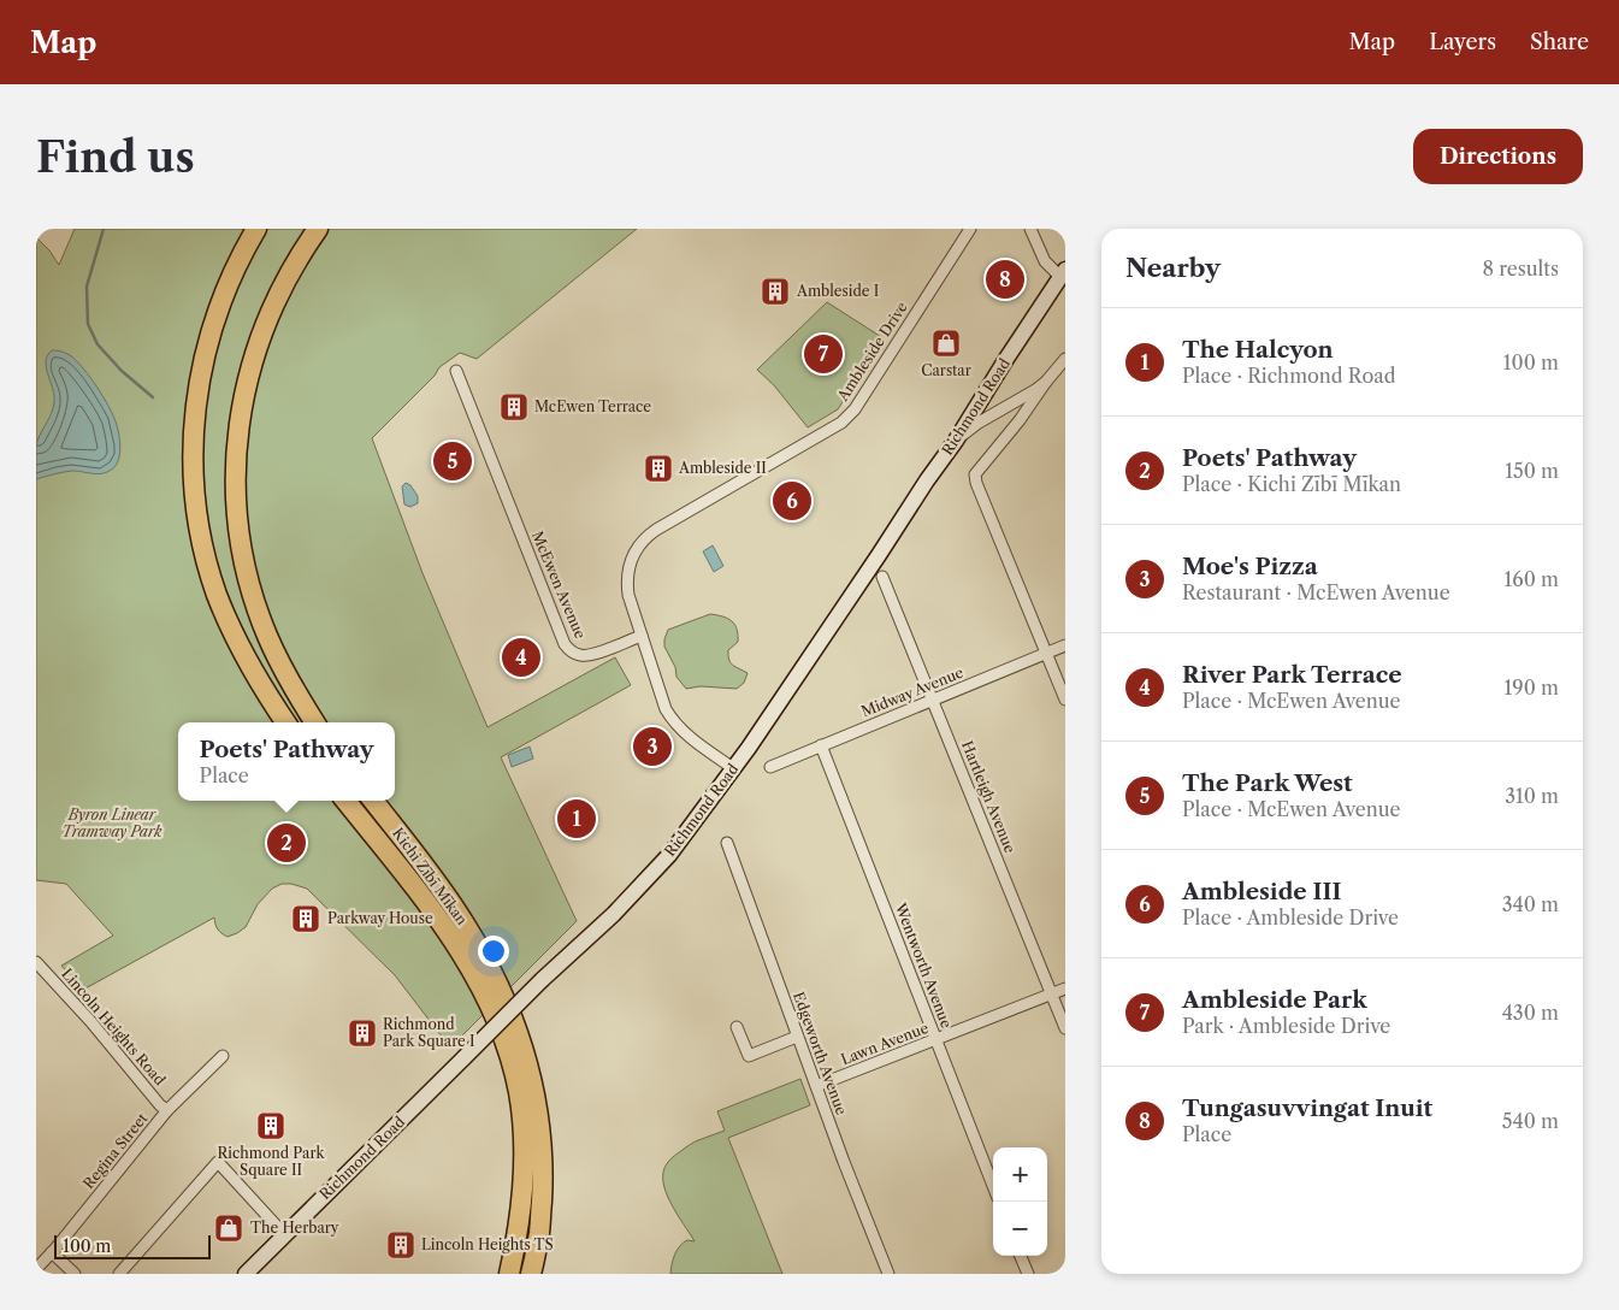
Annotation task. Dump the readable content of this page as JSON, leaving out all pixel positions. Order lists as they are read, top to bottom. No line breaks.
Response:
{"streets":{"highway":["Kichi Zībī Mīkan"],"main road":["Richmond Road"],"street":["Ambleside Drive","McEwen Avenue","Midway Avenue","Hartleigh Avenue","Wentworth Avenue","Lincoln Heights Road","Lawn Avenue","Edgeworth Avenue","Regina Street"]},"crossings":[["Ambleside Drive","McEwen Avenue"],["Midway Avenue","Hartleigh Avenue"],["Midway Avenue","Wentworth Avenue"],["Hartleigh Avenue","Lawn Avenue"],["Wentworth Avenue","Lawn Avenue"],["Lincoln Heights Road","Regina Street"],["Lawn Avenue","Edgeworth Avenue"]],"parks":["Byron Linear Tramway Park"],"places":{"building":["Ambleside I","McEwen Terrace","Ambleside II","Parkway House","Richmond Park Square I","Richmond Park Square II","Lincoln Heights TS"],"shop":["Carstar","The Herbary"]},"scale_bar":"100 m","page":{"header":"Map","nav":["Map","Layers","Share"],"buttons":"Directions","title":"Find us","heading":["Nearby","8 results"],"pins":["8","7","5","6","4","3","1","2"],"list":[{"mark":"1","name":"The Halcyon","note":"Place · Richmond Road","value":"100 m"},{"mark":"2","name":"Poets' Pathway","note":"Place · Kichi Zībī Mīkan","value":"150 m"},{"mark":"3","name":"Moe's Pizza","note":"Restaurant · McEwen Avenue","value":"160 m"},{"mark":"4","name":"River Park Terrace","note":"Place · McEwen Avenue","value":"190 m"},{"mark":"5","name":"The Park West","note":"Place · McEwen Avenue","value":"310 m"},{"mark":"6","name":"Ambleside III","note":"Place · Ambleside Drive","value":"340 m"},{"mark":"7","name":"Ambleside Park","note":"Park · Ambleside Drive","value":"430 m"},{"mark":"8","name":"Tungasuvvingat Inuit","note":"Place","value":"540 m"}],"popup":["Poets' Pathway","Place"],"map_buttons":["+","−"],"scale":"100 m"}}
